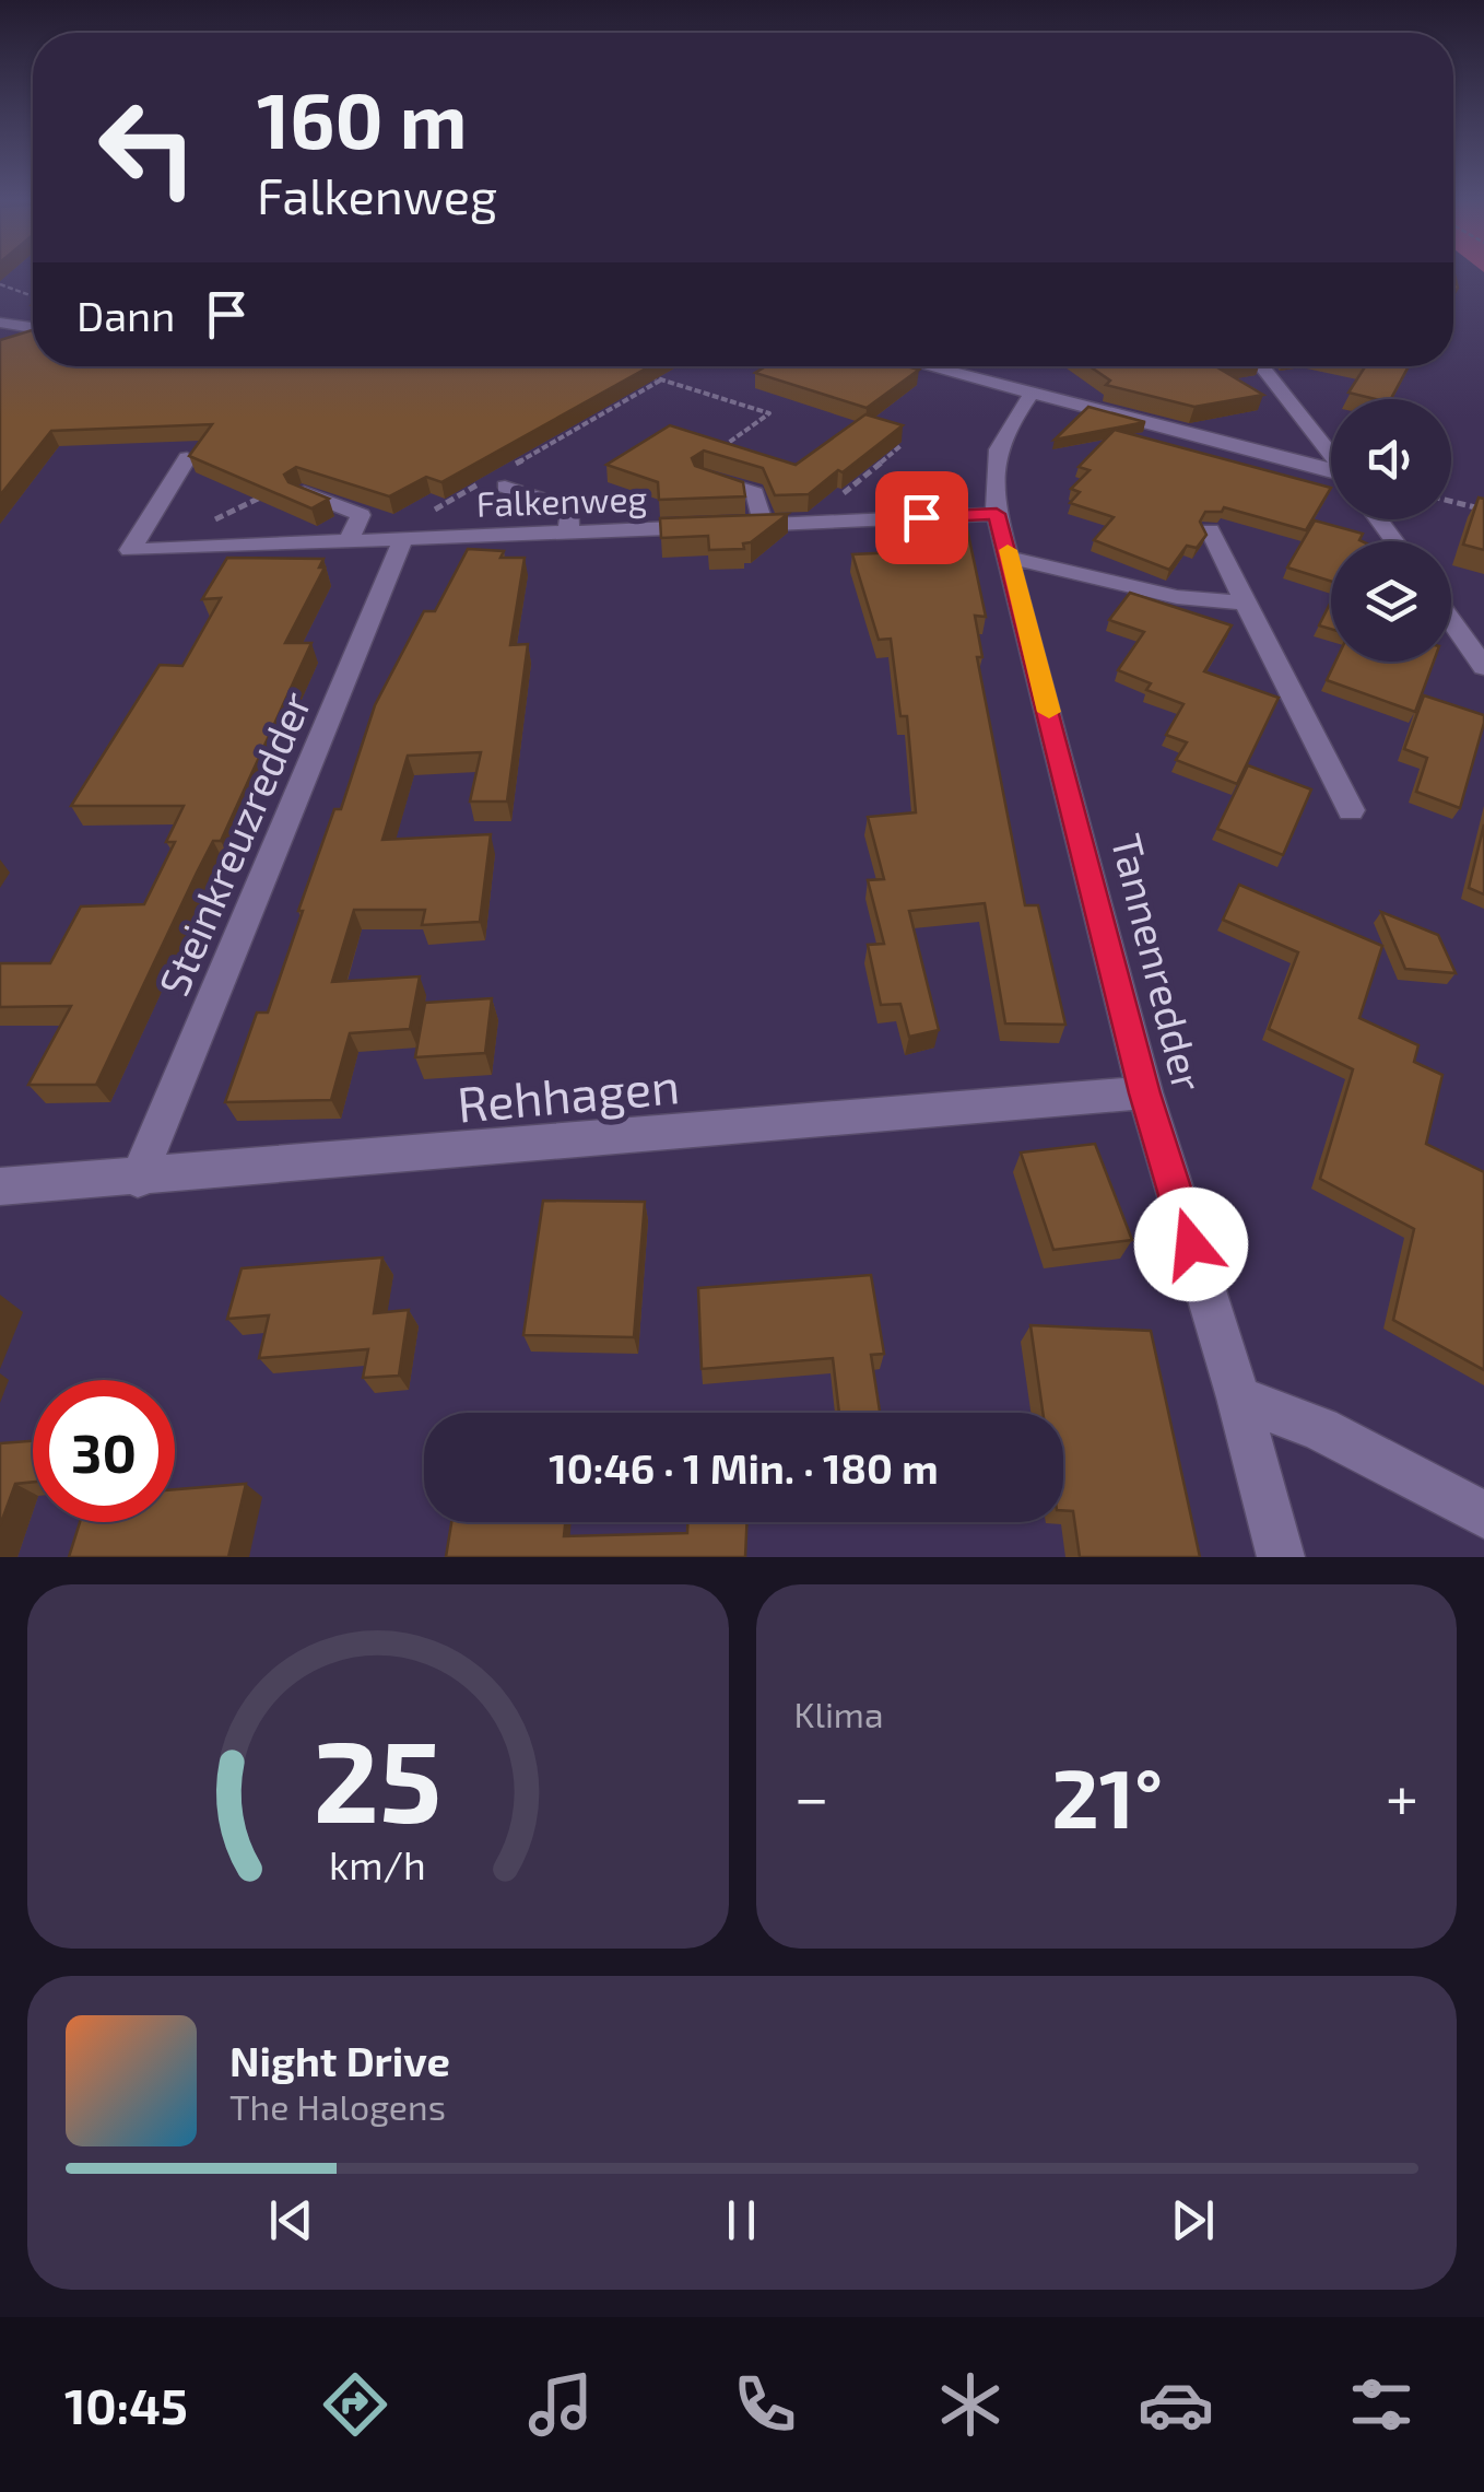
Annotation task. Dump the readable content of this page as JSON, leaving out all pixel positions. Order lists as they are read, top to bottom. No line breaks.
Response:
{"streets":{"street":["Falkenweg","Steinkreuzredder","Tannenredder","Rehhagen"]},"crossings":[["Falkenweg","Steinkreuzredder"],["Falkenweg","Tannenredder"],["Steinkreuzredder","Rehhagen"],["Tannenredder","Rehhagen"]],"page":{"turn":["160 m","Falkenweg"],"then":"Dann","limit":"30","trip":"10:46 · 1 Min. · 180 m","tile":"Klima","heat":["−","21°","+"],"song":["Night Drive","The Halogens"],"tabs":"10:45","gauge":["25","km/h"]}}
